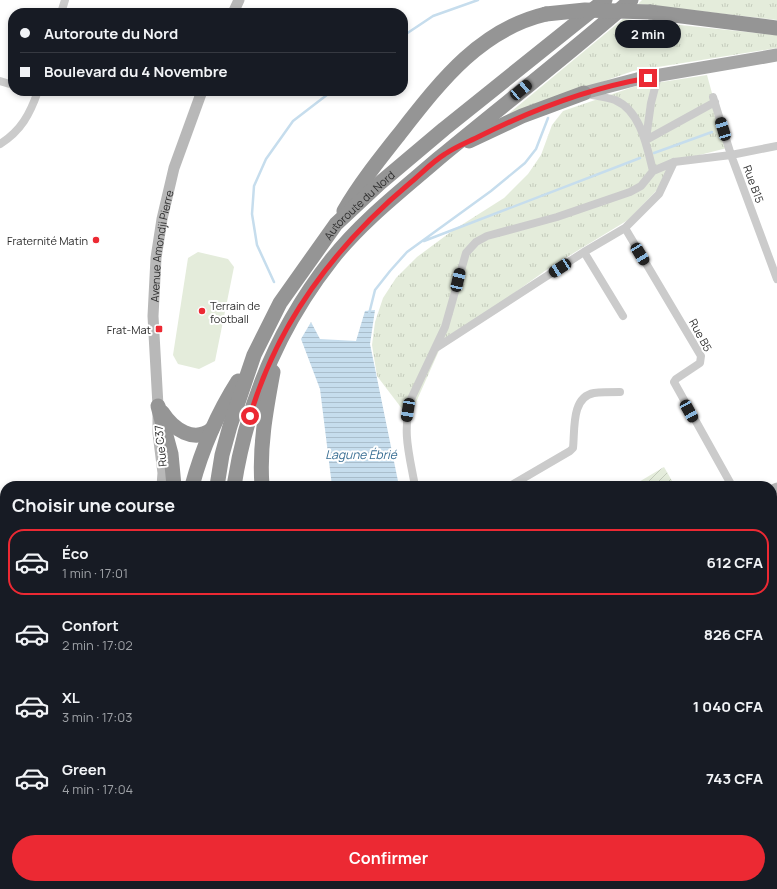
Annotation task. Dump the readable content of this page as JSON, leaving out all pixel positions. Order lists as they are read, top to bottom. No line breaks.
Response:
{"streets":{"highway":["Autoroute du Nord"],"street":["Rue B15","Avenue Amondji Pierre","Rue B5","Rue C37"]},"crossings":[["Avenue Amondji Pierre","Rue C37"]],"water":["Lagune Ébrié"],"places":{"other":["Fraternité Matin","Terrain de football"],"transit":["Frat-Mat"]},"page":{"banner":["Autoroute du Nord","Boulevard du 4 Novembre"],"bubble":"2 min","heading":"Choisir une course","list":[{"name":"Éco","note":"1 min · 17:01","value":"612 CFA"},{"name":"Confort","note":"2 min · 17:02","value":"826 CFA"},{"name":"XL","note":"3 min · 17:03","value":"1 040 CFA"},{"name":"Green","note":"4 min · 17:04","value":"743 CFA"}],"buttons":"Confirmer"}}
